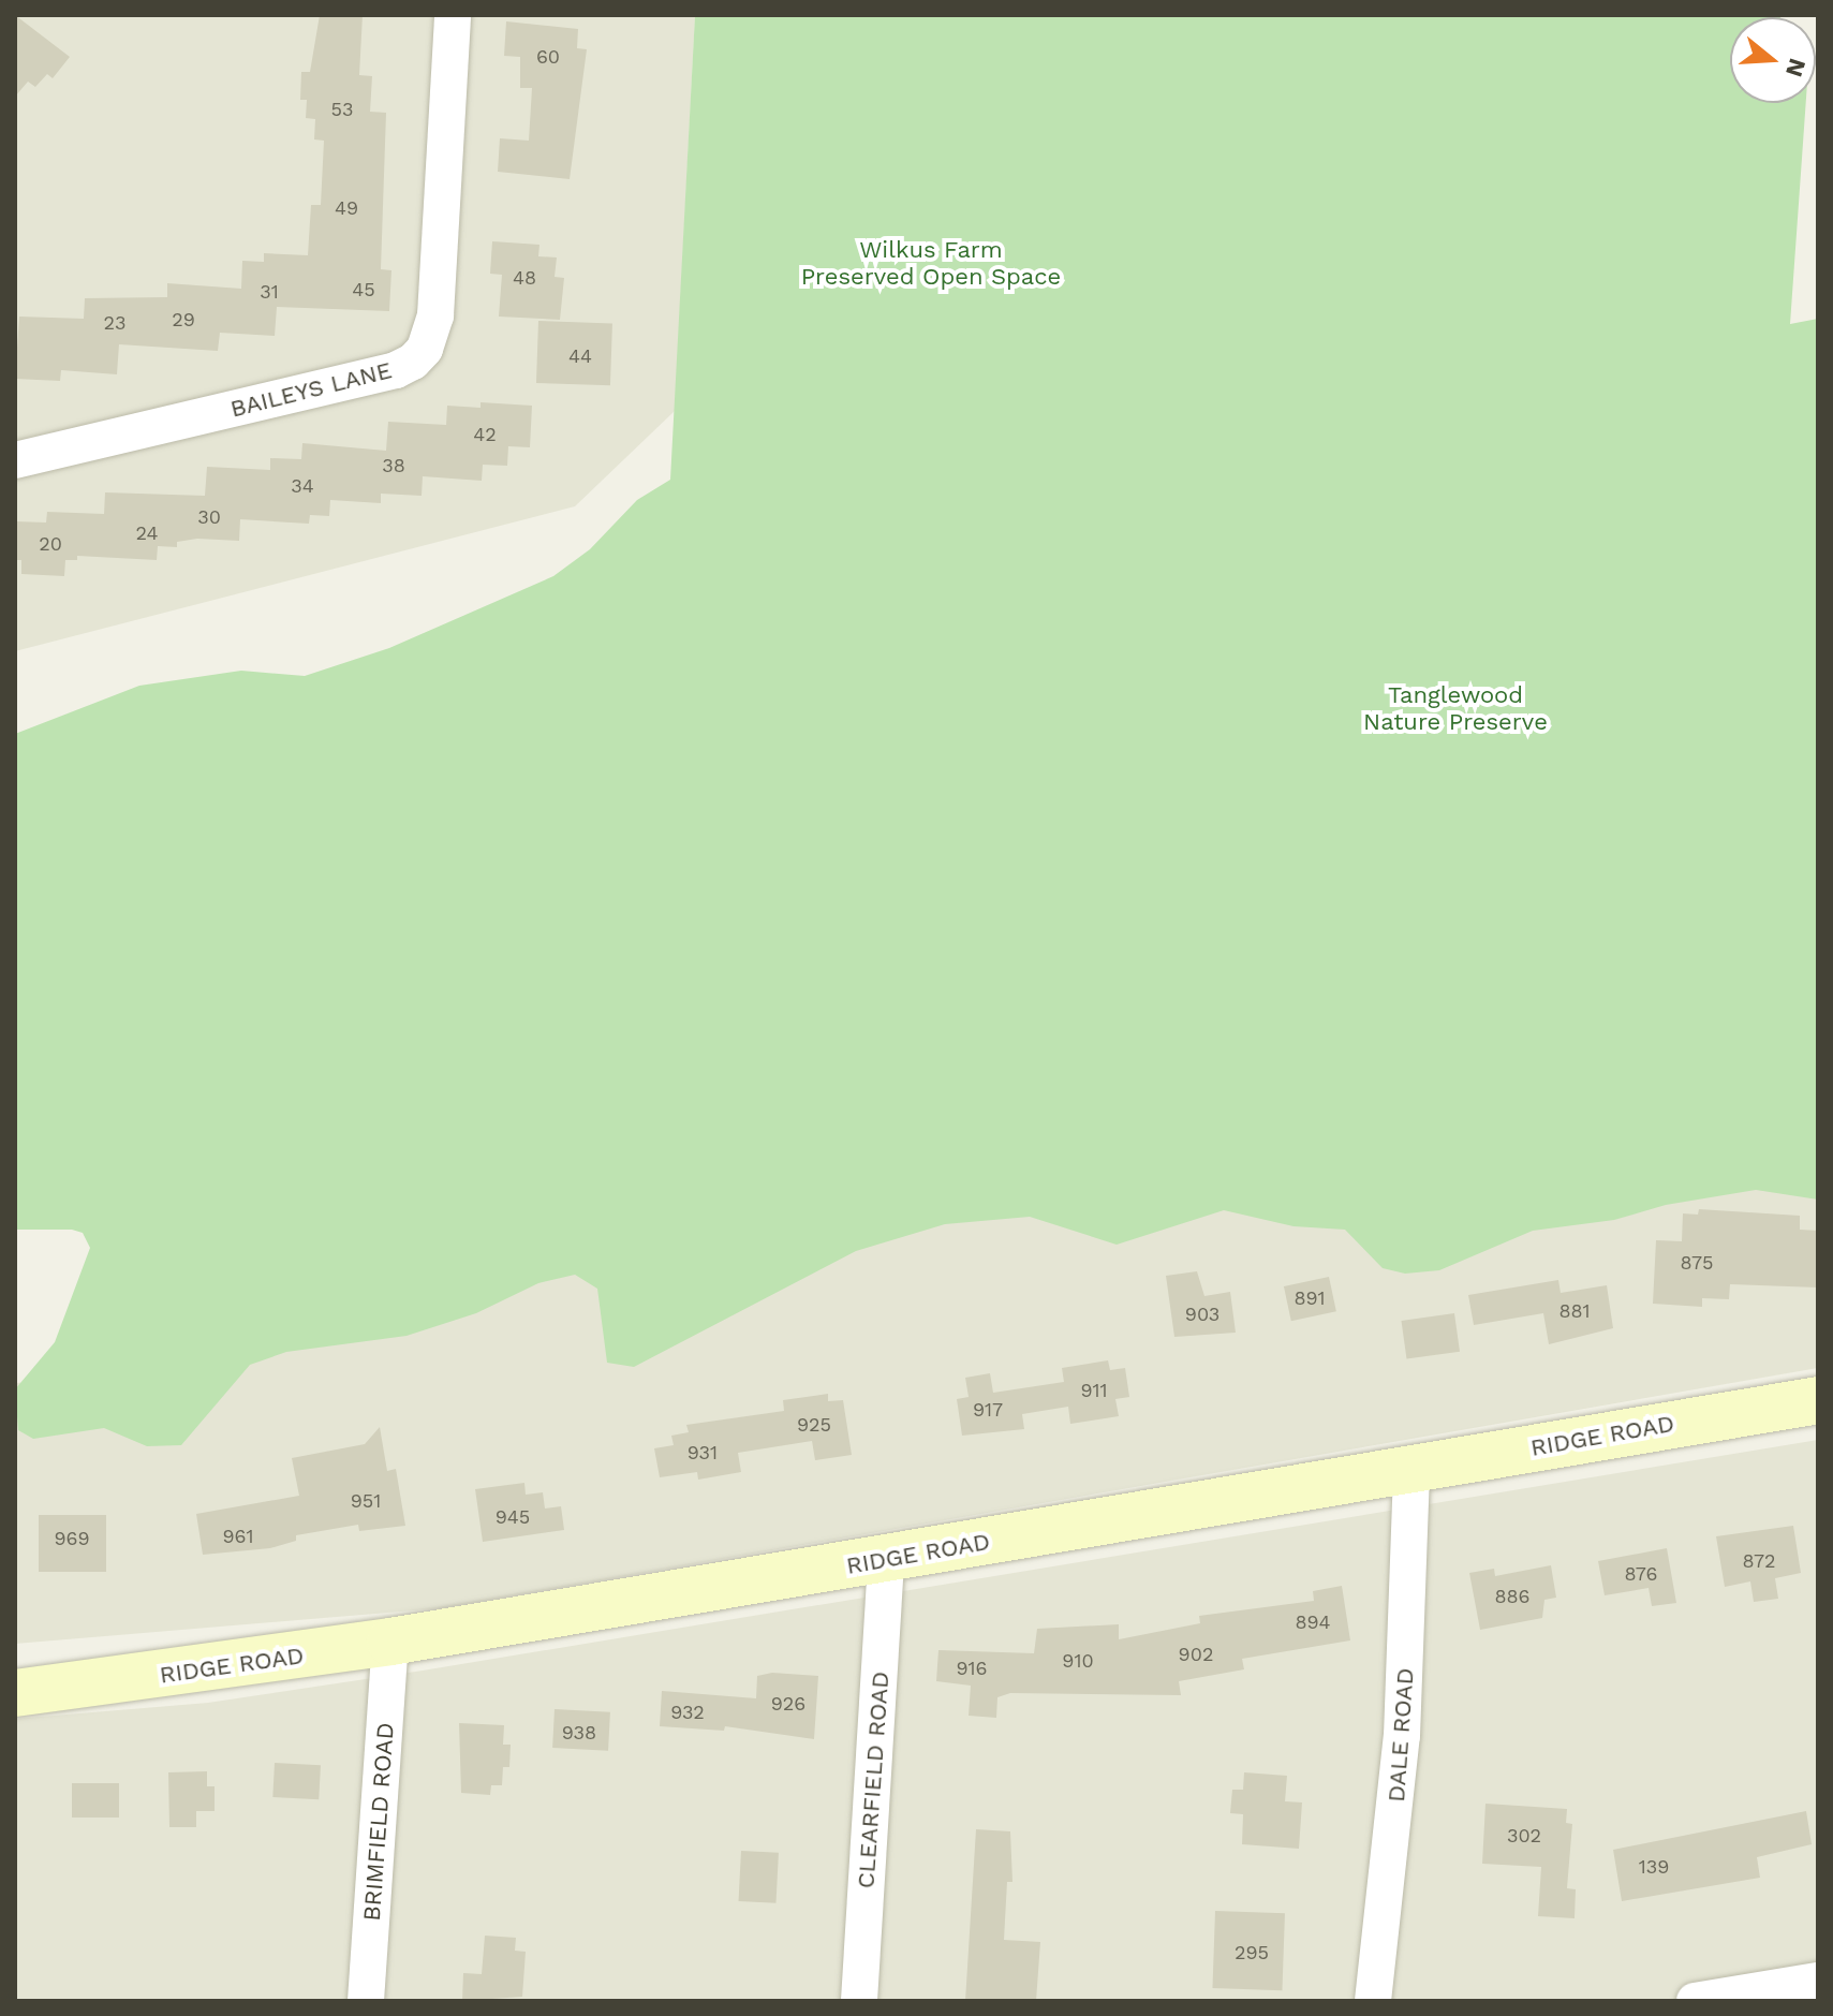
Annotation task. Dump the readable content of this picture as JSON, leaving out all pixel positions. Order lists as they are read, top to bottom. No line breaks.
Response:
{"streets":{"street":["BAILEYS LANE","RIDGE ROAD","DALE ROAD","CLEARFIELD ROAD","BRIMFIELD ROAD"]},"crossings":[["RIDGE ROAD","DALE ROAD"],["RIDGE ROAD","CLEARFIELD ROAD"],["RIDGE ROAD","BRIMFIELD ROAD"]],"parks":["Wilkus Farm Preserved Open Space","Tanglewood Nature Preserve"],"house_numbers":["60","53","49","48","45","31","29","23","44","42","38","34","30","24","20","875","891","881","903","911","917","925","931","951","945","961","969","872","876","886","894","902","910","916","926","932","938","302","139","295"],"north":"right"}
